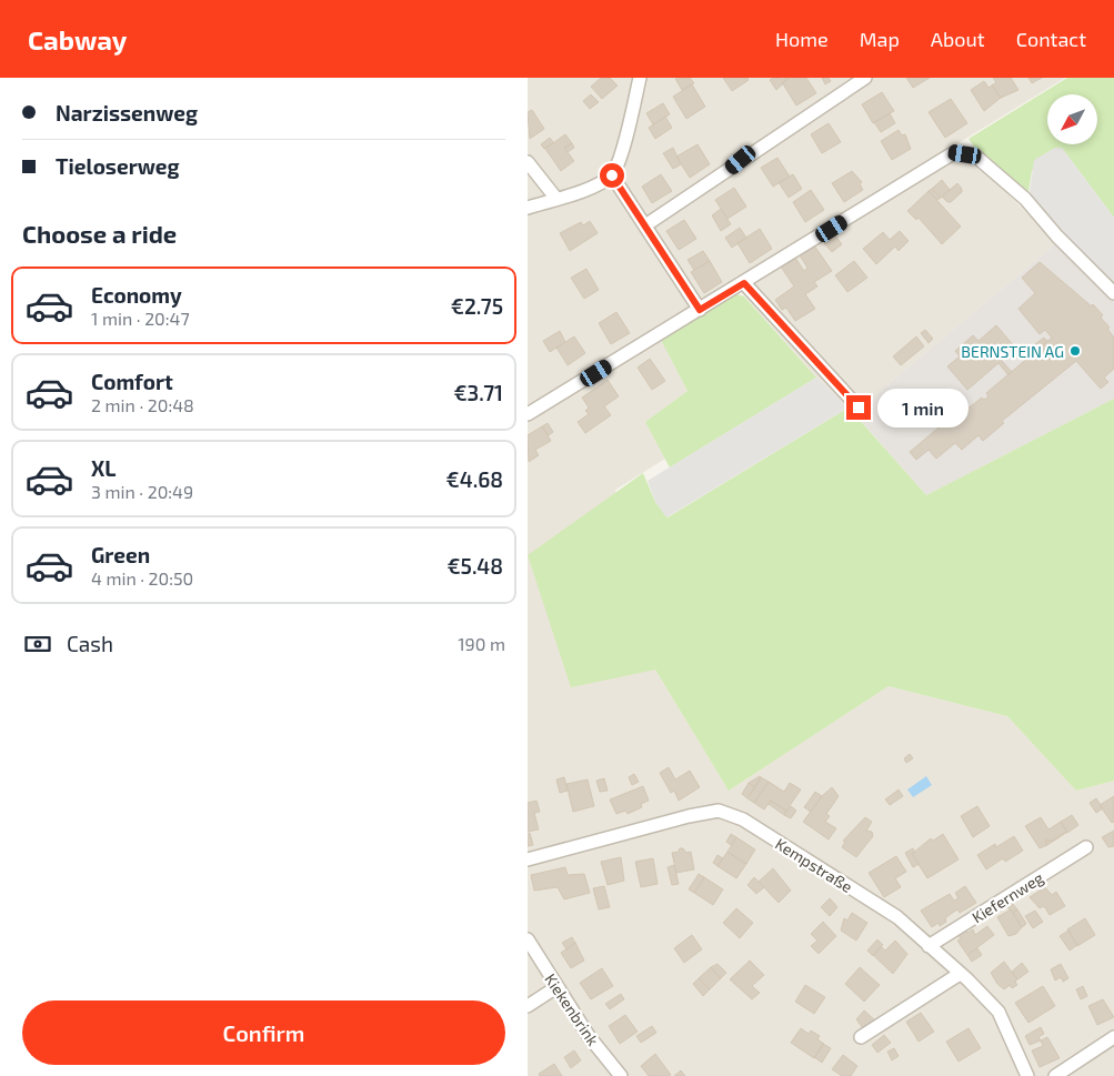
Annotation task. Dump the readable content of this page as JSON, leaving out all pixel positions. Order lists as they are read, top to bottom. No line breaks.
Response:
{"streets":{"street":["Kempstraße","Kiefernweg","Kiekenbrink"]},"crossings":[["Kempstraße","Kiefernweg"]],"places":["BERNSTEIN AG"],"north":"bottom left","page":{"header":"Cabway","nav":["Home","Map","About","Contact"],"banner":["Narzissenweg","Tieloserweg"],"heading":"Choose a ride","list":[{"name":"Economy","note":"1 min · 20:47","value":"€2.75"},{"name":"Comfort","note":"2 min · 20:48","value":"€3.71"},{"name":"XL","note":"3 min · 20:49","value":"€4.68"},{"name":"Green","note":"4 min · 20:50","value":"€5.48"}],"bubble":"1 min","pay":["Cash","190 m"],"buttons":"Confirm"}}
